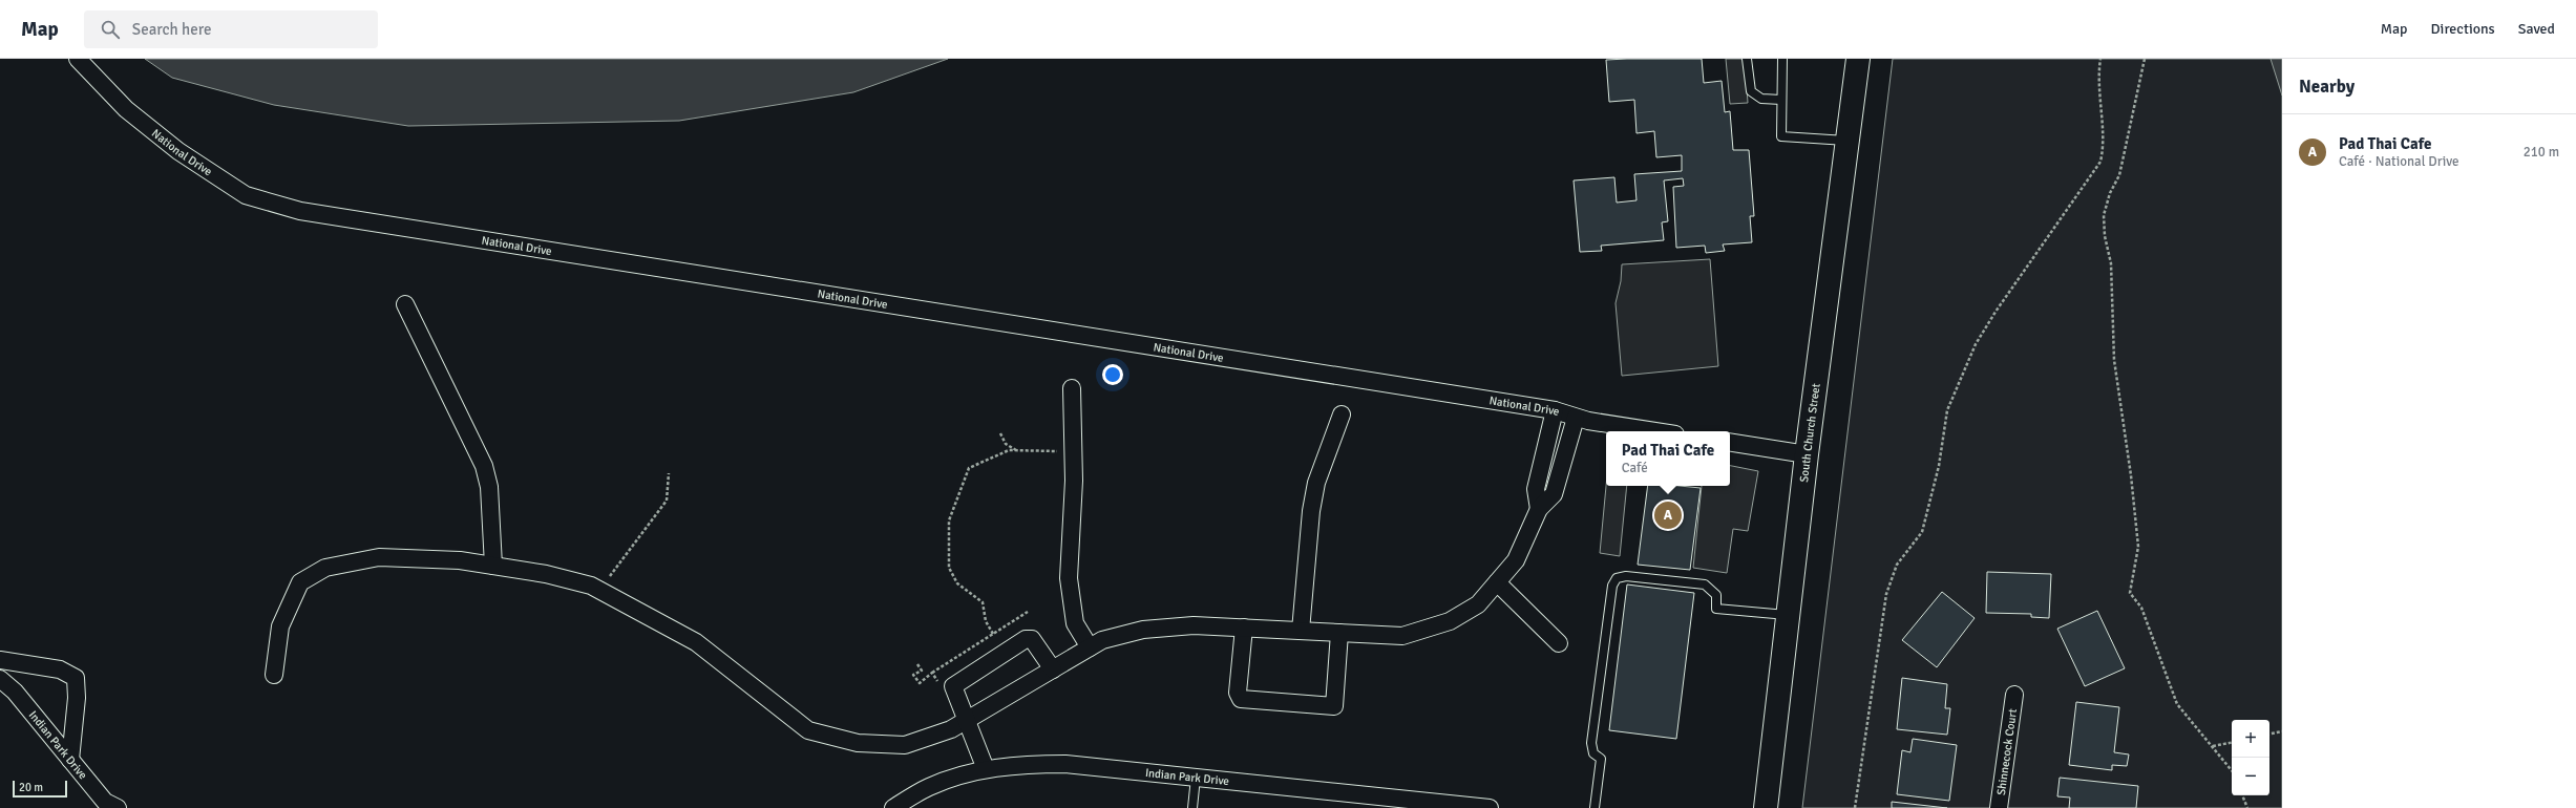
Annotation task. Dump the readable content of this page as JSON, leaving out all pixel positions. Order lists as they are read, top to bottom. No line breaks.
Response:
{"streets":{"highway":["South Church Street"],"street":["National Drive","Indian Park Drive","Shinnecock Court"]},"scale_bar":"20 m","page":{"header":"Map","search":"Search here","nav":["Map","Directions","Saved"],"heading":"Nearby","list":[{"mark":"A","name":"Pad Thai Cafe","note":"Café · National Drive","value":"210 m"}],"popup":["Pad Thai Cafe","Café"],"pins":"A","map_buttons":["+","−"],"scale":"20 m"}}
